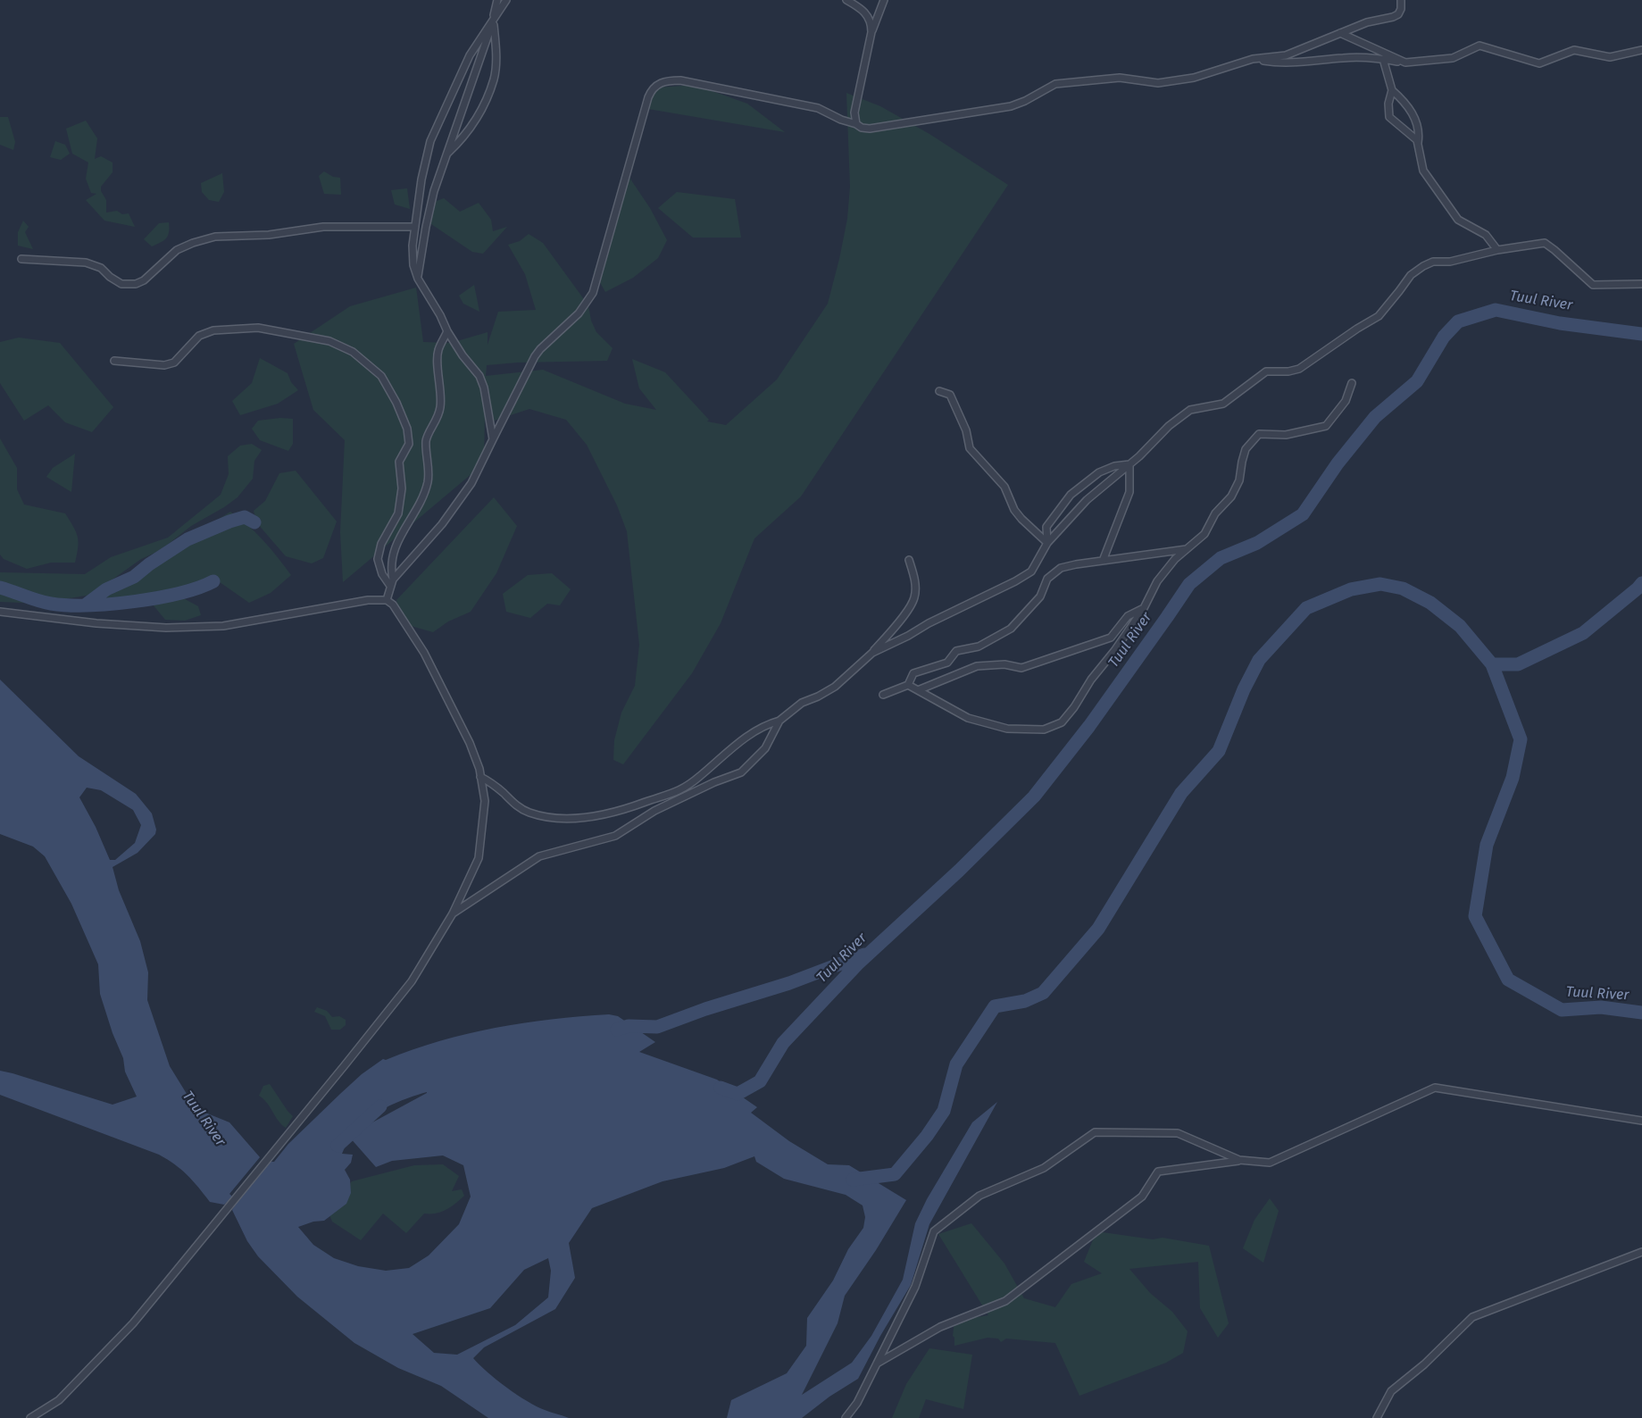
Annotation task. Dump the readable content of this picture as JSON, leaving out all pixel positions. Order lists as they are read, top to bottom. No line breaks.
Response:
{"water":["Tuul River"]}
